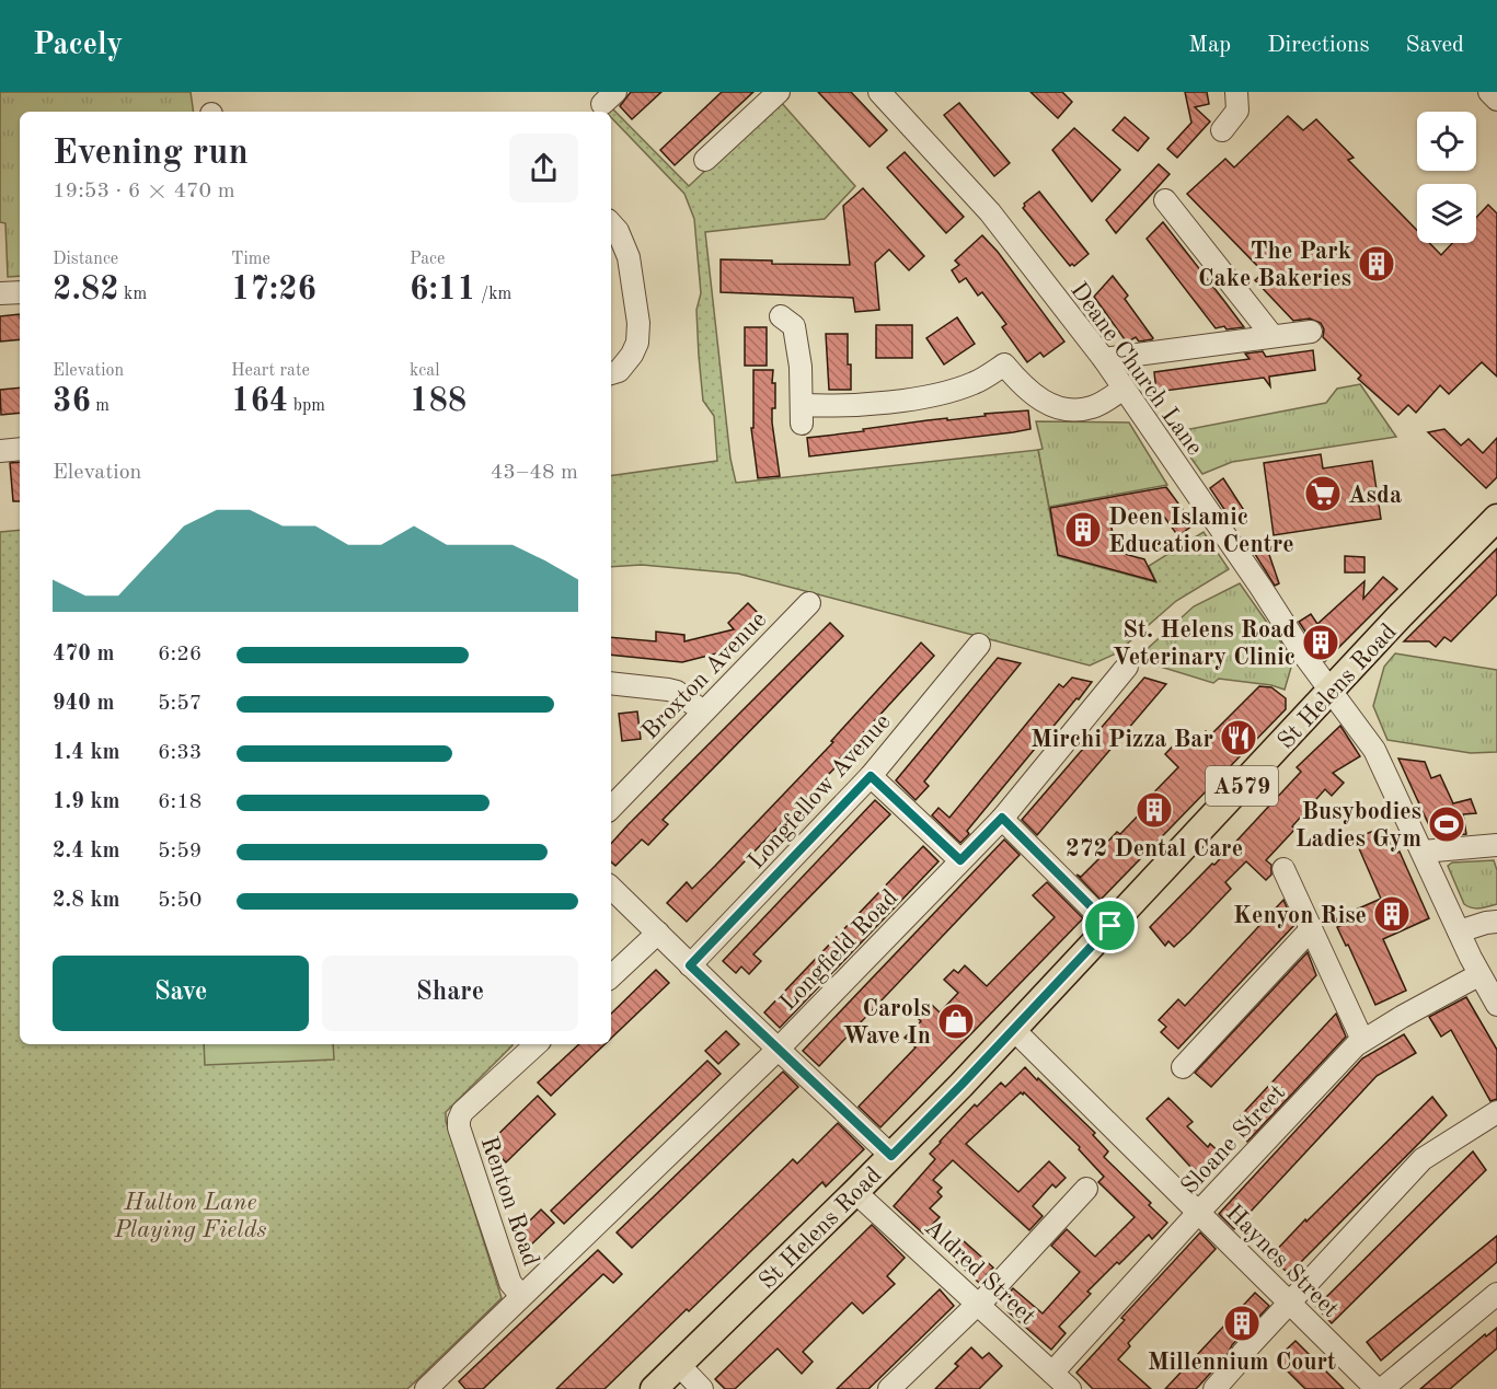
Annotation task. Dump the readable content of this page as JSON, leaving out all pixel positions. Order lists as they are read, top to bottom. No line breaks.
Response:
{"streets":{"main road":["St Helens Road","A579"],"street":["Deane Church Lane","Broxton Avenue","Longfellow Avenue","Longfield Road","Sloane Street","Renton Road","Haynes Street","Aldred Street"]},"crossings":[["Deane Church Lane","St Helens Road"],["Deane Church Lane","Sloane Street"],["St Helens Road","Haynes Street"],["St Helens Road","Aldred Street"],["Longfield Road","Renton Road"],["Sloane Street","Haynes Street"],["Sloane Street","Aldred Street"]],"parks":["Hulton Lane Playing Fields"],"places":{"building":["The Park Cake Bakeries","Deen Islamic Education Centre","St. Helens Road Veterinary Clinic","272 Dental Care","Kenyon Rise","Millennium Court"],"supermarket":["Asda"],"restaurant":["Mirchi Pizza Bar"],"sports":["Busybodies Ladies Gym"],"shop":["Carols Wave In"]},"page":{"header":"Pacely","nav":["Map","Directions","Saved"],"heading":["Evening run","19:53 · 6 × 470 m"],"stats":[["Distance","2.82 km"],["Time","17:26"],["Pace","6:11 /km"],["Elevation","36 m"],["Heart rate","164 bpm"],["kcal","188"]],"chart":["Elevation","43–48 m"],"list":[{"name":"470 m","note":"6:26"},{"name":"940 m","note":"5:57"},{"name":"1.4 km","note":"6:33"},{"name":"1.9 km","note":"6:18"},{"name":"2.4 km","note":"5:59"},{"name":"2.8 km","note":"5:50"}],"buttons":["Save","Share"]}}
